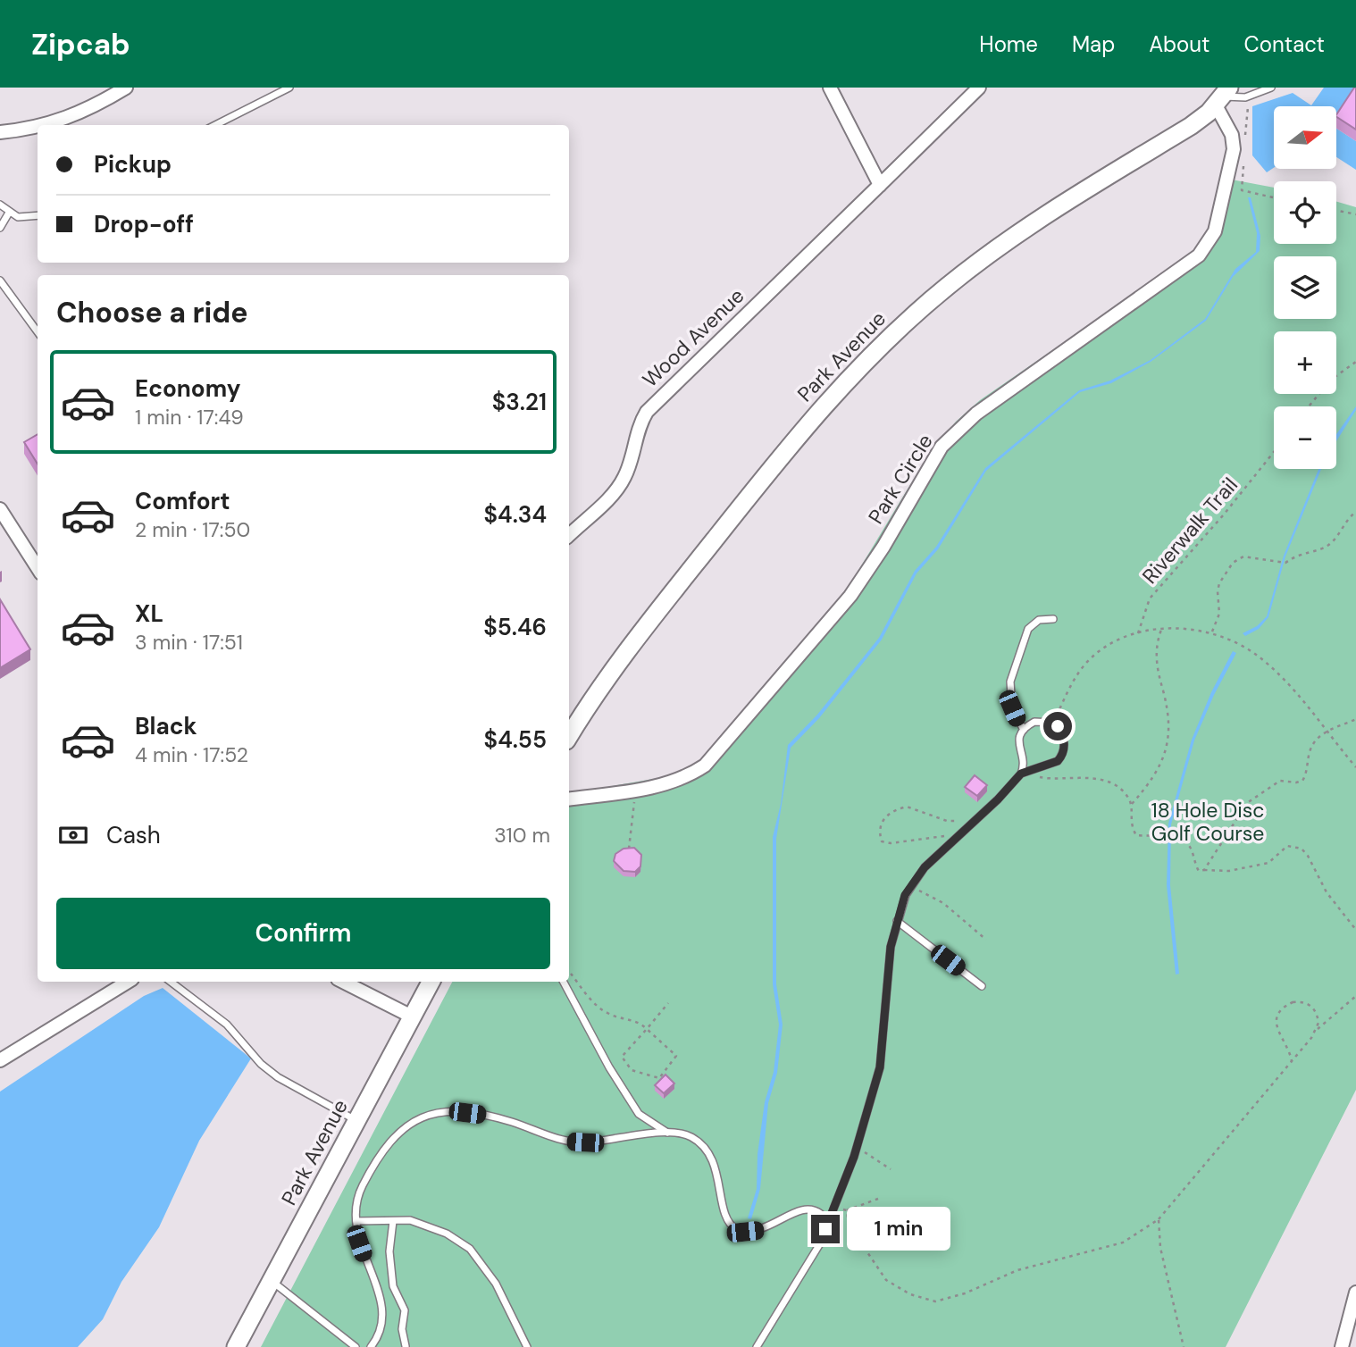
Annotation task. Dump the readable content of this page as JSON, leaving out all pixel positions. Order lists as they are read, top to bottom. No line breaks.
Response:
{"streets":{"main road":["Park Avenue"],"street":["Wood Avenue","Park Circle"],"path":["Riverwalk Trail"]},"crossings":[["Park Avenue","Park Circle"]],"parks":["18 Hole Disc Golf Course"],"north":"right","page":{"header":"Zipcab","nav":["Home","Map","About","Contact"],"map_buttons":["+","−"],"banner":["Pickup","Drop-off"],"heading":"Choose a ride","list":[{"name":"Economy","note":"1 min · 17:49","value":"$3.21"},{"name":"Comfort","note":"2 min · 17:50","value":"$4.34"},{"name":"XL","note":"3 min · 17:51","value":"$5.46"},{"name":"Black","note":"4 min · 17:52","value":"$4.55"}],"pay":["Cash","310 m"],"buttons":"Confirm","bubble":"1 min"}}
